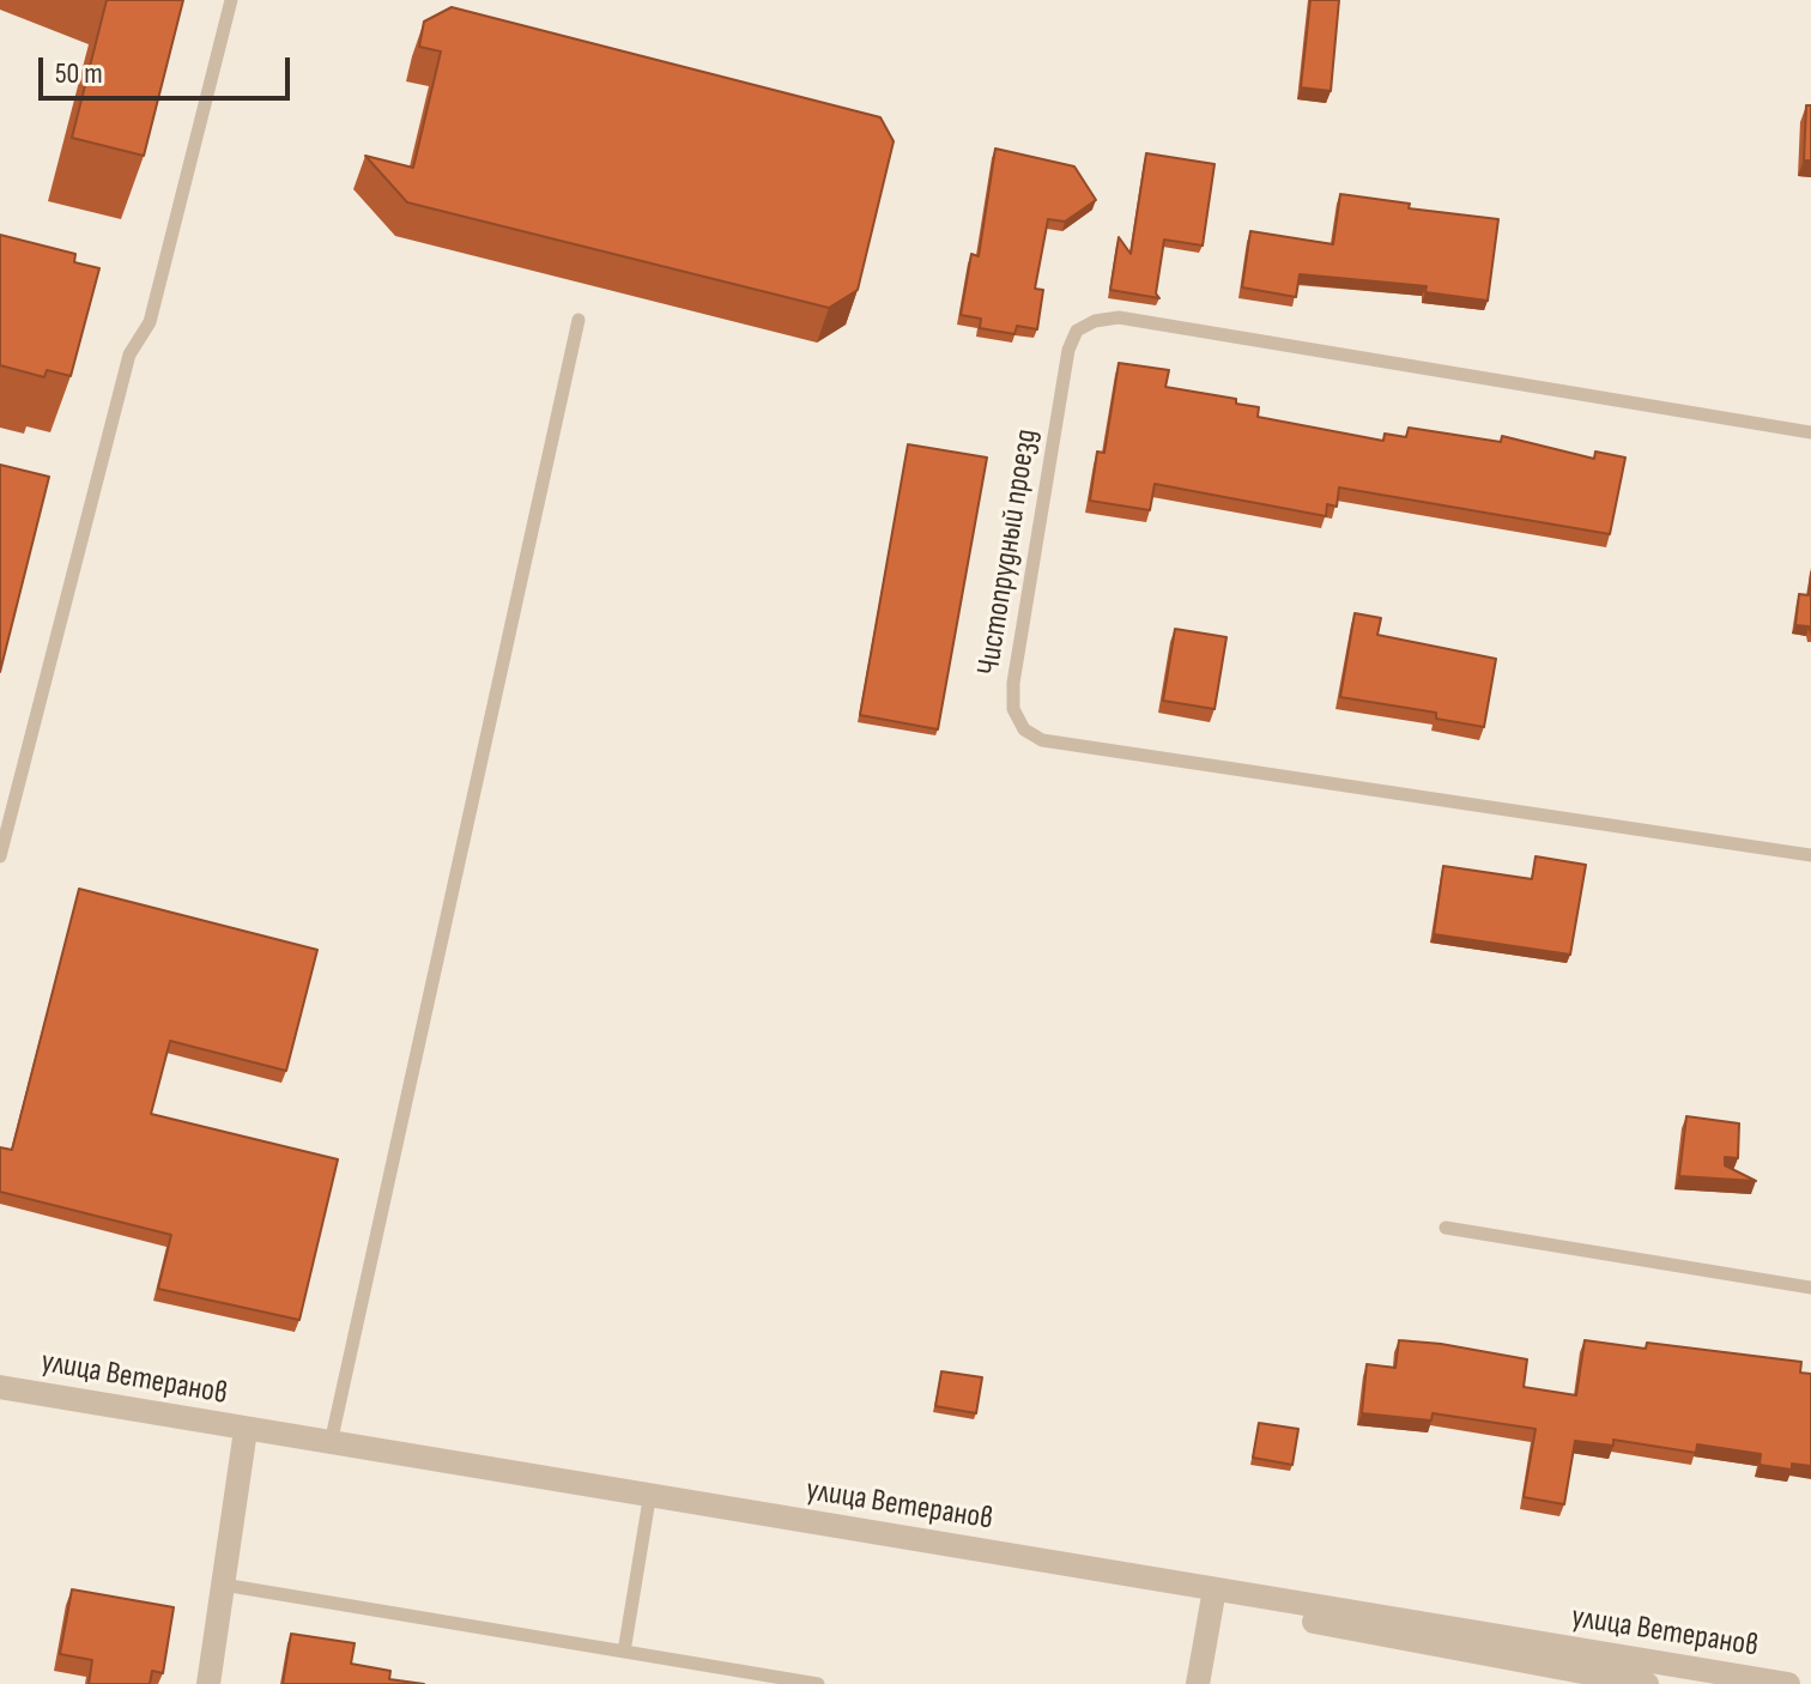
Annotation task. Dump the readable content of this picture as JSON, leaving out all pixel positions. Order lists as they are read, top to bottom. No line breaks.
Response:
{"streets":{"street":["улица Ветеранов"],"lane":["Чистопрудный проезд"]},"scale_bar":"50 m"}
